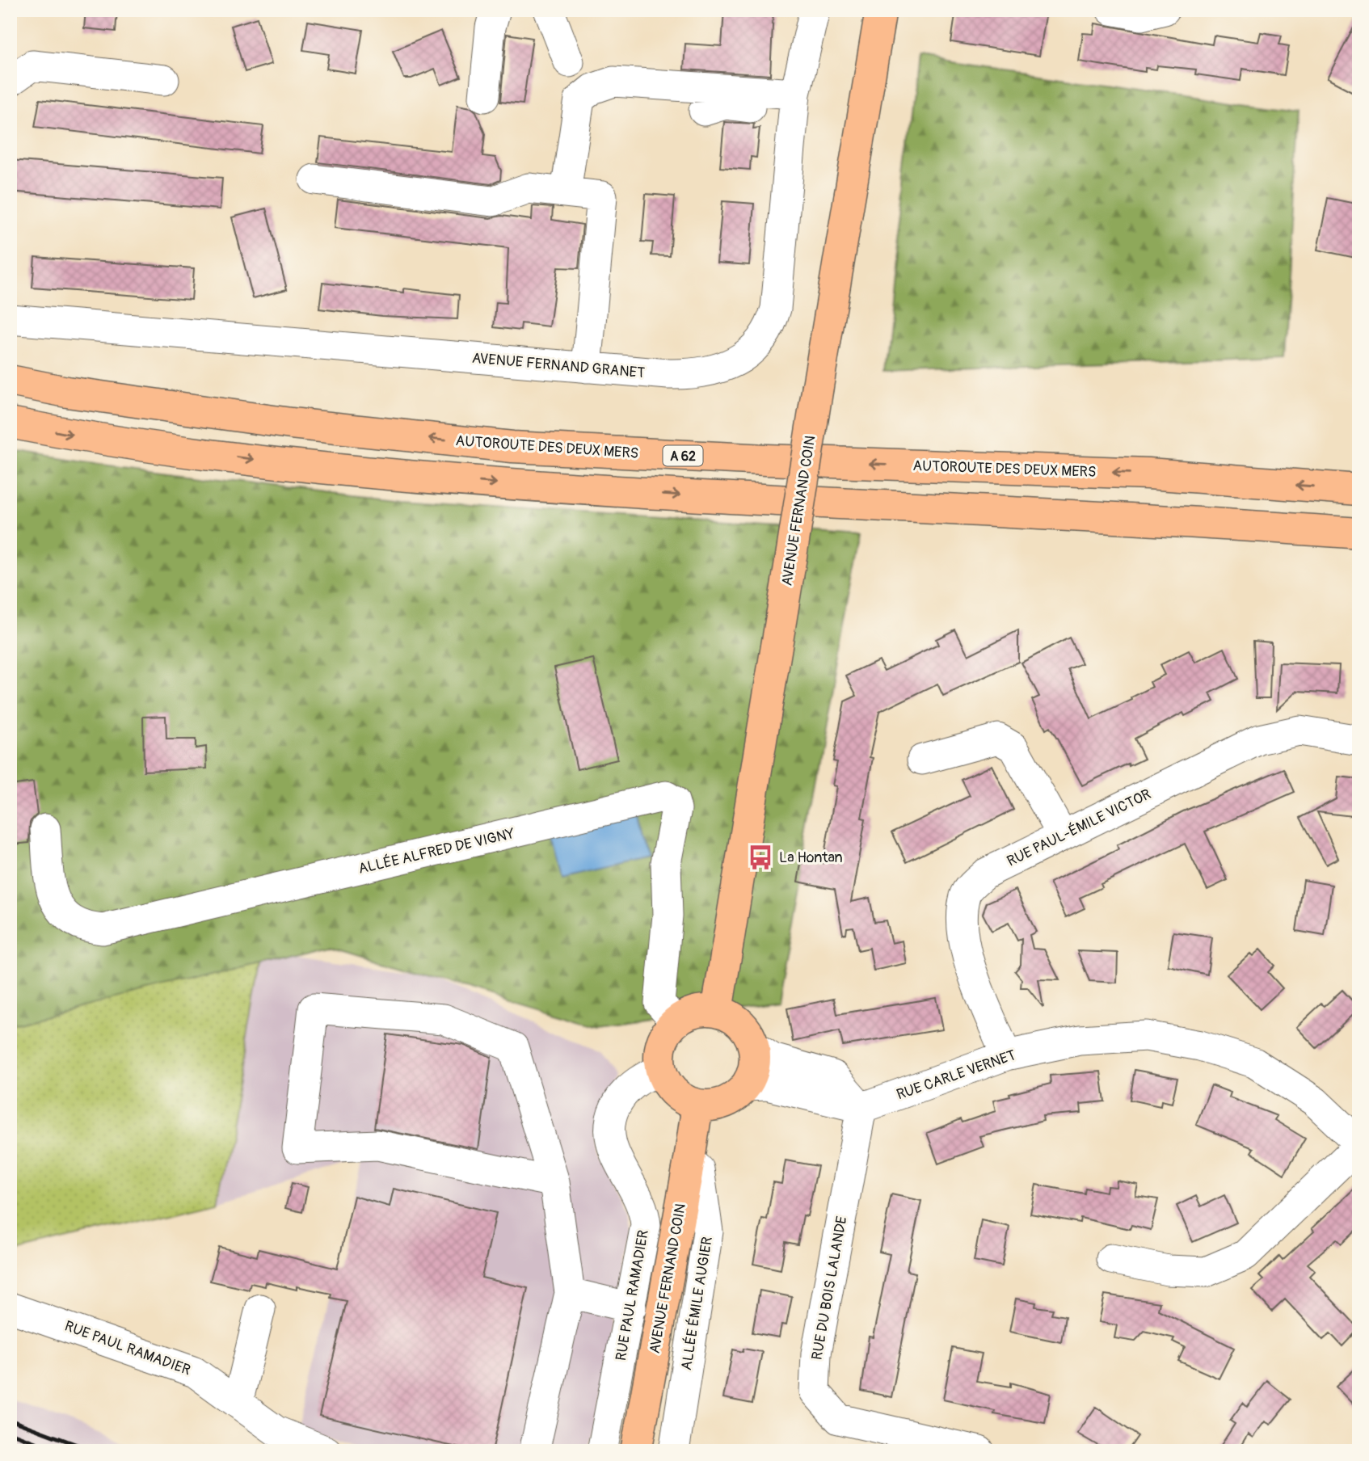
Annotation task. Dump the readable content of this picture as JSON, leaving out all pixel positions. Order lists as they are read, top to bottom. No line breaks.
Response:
{"streets":{"main road":["AUTOROUTE DES DEUX MERS","A 62","AVENUE FERNAND COIN"],"street":["AVENUE FERNAND GRANET","RUE PAUL-ÉMILE VICTOR","ALLÉE ALFRED DE VIGNY","RUE CARLE VERNET","RUE DU BOIS LALANDE","RUE PAUL RAMADIER","ALLÉE ÉMILE AUGIER"]},"crossings":[["AVENUE FERNAND COIN","ALLÉE ALFRED DE VIGNY"],["AVENUE FERNAND COIN","RUE PAUL RAMADIER"],["AVENUE FERNAND COIN","ALLÉE ÉMILE AUGIER"],["RUE PAUL-ÉMILE VICTOR","RUE CARLE VERNET"],["ALLÉE ALFRED DE VIGNY","RUE PAUL RAMADIER"],["RUE CARLE VERNET","RUE DU BOIS LALANDE"]],"places":{"bus stop":["La Hontan"]}}
